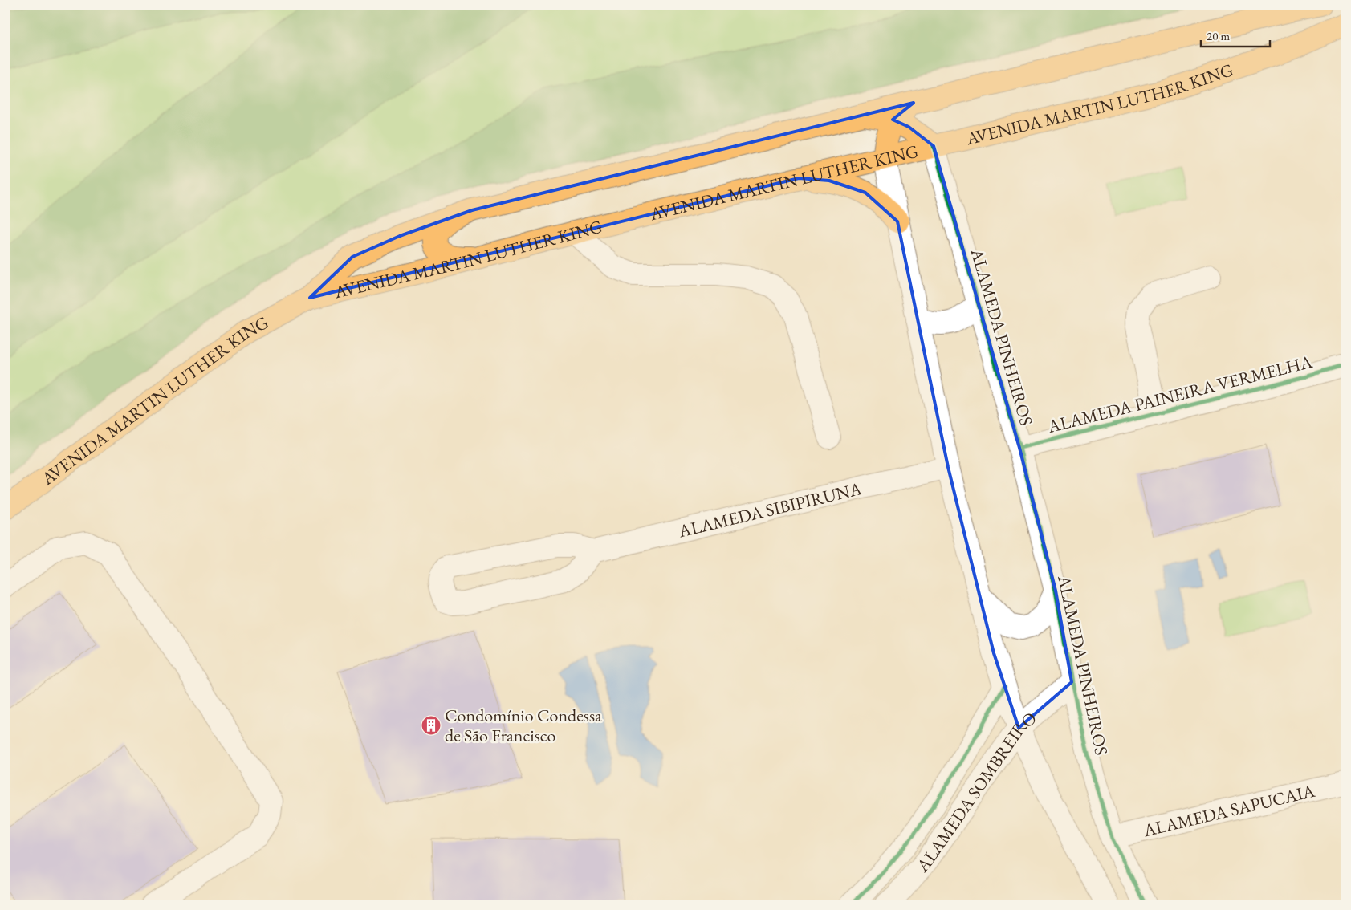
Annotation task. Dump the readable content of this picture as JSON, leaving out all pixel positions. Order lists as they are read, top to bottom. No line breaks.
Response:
{"streets":{"main road":["AVENIDA MARTIN LUTHER KING"],"street":["ALAMEDA PINHEIROS","ALAMEDA PAINEIRA VERMELHA","ALAMEDA SIBIPIRUNA","ALAMEDA SOMBREIRO","ALAMEDA SAPUCAIA"]},"crossings":[["AVENIDA MARTIN LUTHER KING","ALAMEDA PINHEIROS"],["ALAMEDA PINHEIROS","ALAMEDA PAINEIRA VERMELHA"],["ALAMEDA PINHEIROS","ALAMEDA SOMBREIRO"],["ALAMEDA PINHEIROS","ALAMEDA SAPUCAIA"]],"places":{"building":["Condomínio Condessa de São Francisco"]},"scale_bar":"20 m"}
